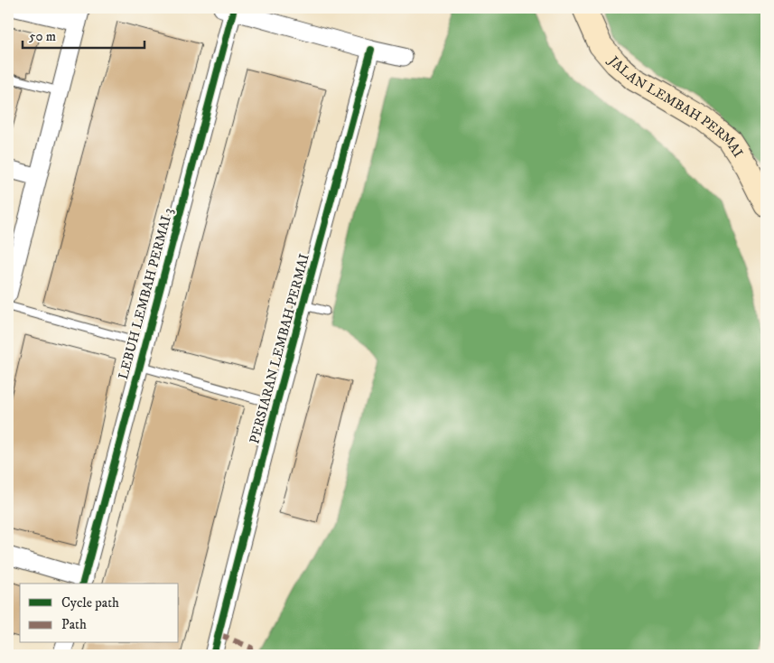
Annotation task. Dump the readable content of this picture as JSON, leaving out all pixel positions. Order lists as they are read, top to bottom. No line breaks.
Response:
{"streets":{"main road":["JALAN LEMBAH PERMAI"],"street":["LEBUH LEMBAH PERMAI 3","PERSIARAN LEMBAH PERMAI"]},"legend":["Cycle path","Path"],"scale_bar":"50 m"}
